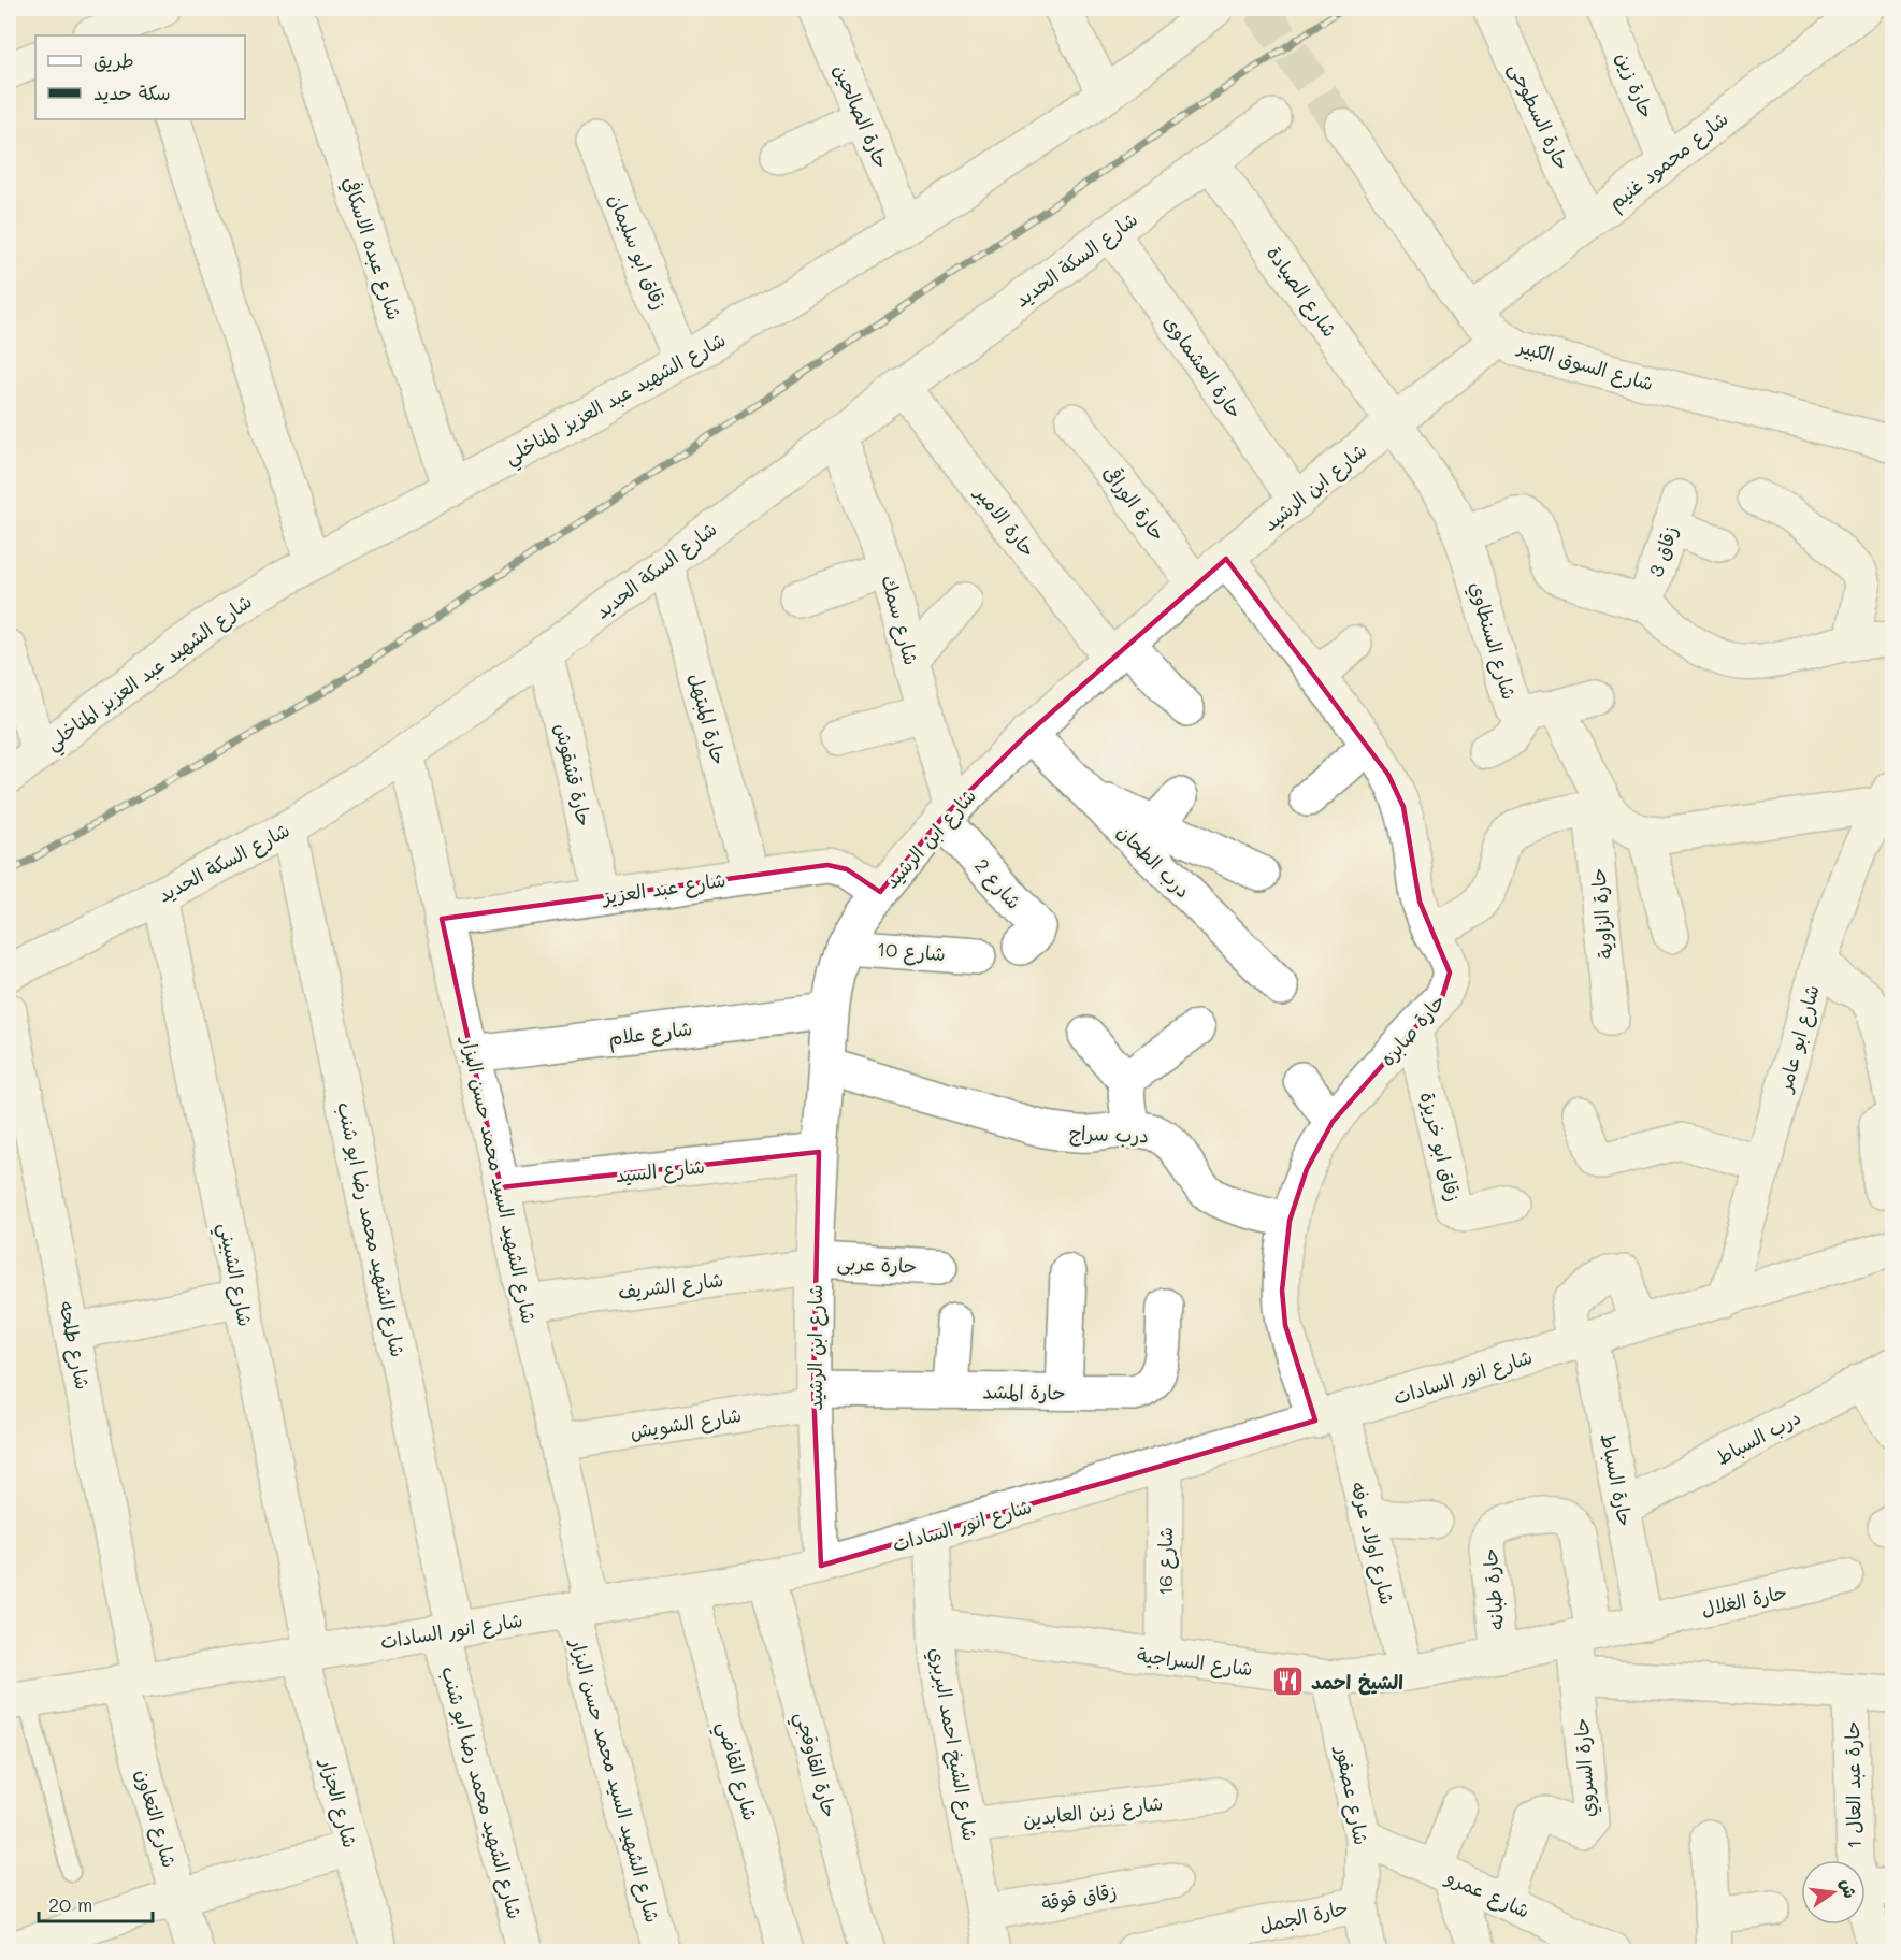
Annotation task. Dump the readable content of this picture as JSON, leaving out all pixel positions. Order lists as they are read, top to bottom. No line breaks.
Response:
{"streets":{"street":["حارة زين","حارة الصالحين","حارة السطوحى","شارع محمود غنيم","شارع عبده الاسكافي","زقاق ابو سليمان","شارع السكة الحديد","شارع الصيادة","شارع السوق الكبير","حارة العشماوى","شارع الشهيد عبد العزيز المناخلي","شارع ابن الرشيد","حارة الوراقى","حارة الامير","زقاق 3","شارع سمك","شارع السنطاوي","حارة المبتهل","حارة قشقوش","درب الطحان","شارع 2","شارع عبد العزيز","حارة الزاوية","شارع 10","حارة صابره","شارع علام","شارع ابو عامر","درب سراج","زقاق ابو خريزة","شارع السيد","شارع الشهيد السيد محمد حسن البزار","شارع الشهيد محمد رضا ابو شنب","حارة عربى","شارع الشبيني","شارع الشريف","شارع طلحه","شارع انور السادات","حارة المشد","شارع الشويش","درب السباط","حارة السباط","شارع اولاد عرفه","شارع 16","حارة طبانه","حارة الغلال","شارع السراجية","شارع الشيخ احمد البربري","حارة القاوقجي","حارة السروي","شارع القاضي","حارة عبد العال 1","شارع عصفور","شارع الجزار","شارع زين العابدين","شارع التعاون","شارع عمرو","زقاق قوقة","حارة الجمل"]},"crossings":[["حارة زين","شارع محمود غنيم"],["حارة الصالحين","شارع الشهيد عبد العزيز المناخلي"],["حارة السطوحى","شارع محمود غنيم"],["شارع محمود غنيم","شارع السوق الكبير"],["شارع عبده الاسكافي","شارع الشهيد عبد العزيز المناخلي"],["زقاق ابو سليمان","شارع الشهيد عبد العزيز المناخلي"],["شارع السكة الحديد","شارع الصيادة"],["شارع السكة الحديد","حارة العشماوى"],["شارع السكة الحديد","حارة الامير"],["شارع السكة الحديد","شارع سمك"],["شارع السكة الحديد","حارة المبتهل"],["شارع السكة الحديد","حارة قشقوش"],["شارع السكة الحديد","شارع الشهيد السيد محمد حسن البزار"],["شارع السكة الحديد","شارع الشهيد محمد رضا ابو شنب"],["شارع السكة الحديد","شارع الشبيني"],["شارع الصيادة","شارع ابن الرشيد"],["شارع الصيادة","شارع السنطاوي"],["شارع السوق الكبير","شارع ابن الرشيد"],["حارة العشماوى","شارع ابن الرشيد"],["شارع ابن الرشيد","حارة الوراقى"],["شارع ابن الرشيد","حارة الامير"],["شارع ابن الرشيد","شارع سمك"],["شارع ابن الرشيد","شارع السنطاوي"],["شارع ابن الرشيد","درب الطحان"],["شارع ابن الرشيد","شارع 2"],["شارع ابن الرشيد","شارع عبد العزيز"],["شارع ابن الرشيد","شارع 10"],["شارع ابن الرشيد","حارة صابره"],["شارع ابن الرشيد","شارع علام"],["شارع ابن الرشيد","درب سراج"],["شارع ابن الرشيد","شارع السيد"],["شارع ابن الرشيد","حارة عربى"],["شارع ابن الرشيد","شارع الشريف"],["شارع ابن الرشيد","شارع انور السادات"],["شارع ابن الرشيد","حارة المشد"],["شارع ابن الرشيد","شارع الشويش"],["شارع سمك","شارع 2"],["شارع السنطاوي","حارة الزاوية"],["حارة المبتهل","شارع عبد العزيز"],["حارة قشقوش","شارع عبد العزيز"],["شارع عبد العزيز","شارع الشهيد السيد محمد حسن البزار"],["حارة صابره","درب سراج"],["حارة صابره","زقاق ابو خريزة"],["حارة صابره","شارع انور السادات"],["حارة صابره","شارع اولاد عرفه"],["شارع علام","شارع الشهيد السيد محمد حسن البزار"],["شارع ابو عامر","شارع انور السادات"],["شارع السيد","شارع الشهيد السيد محمد حسن البزار"],["شارع الشهيد السيد محمد حسن البزار","شارع الشريف"],["شارع الشهيد السيد محمد حسن البزار","شارع انور السادات"],["شارع الشهيد السيد محمد حسن البزار","شارع الشويش"],["شارع الشهيد محمد رضا ابو شنب","شارع انور السادات"],["حارة عربى","شارع الشريف"],["شارع الشبيني","شارع انور السادات"],["شارع الشبيني","شارع الجزار"],["شارع طلحه","شارع انور السادات"],["شارع طلحه","شارع التعاون"],["شارع انور السادات","حارة السباط"],["شارع انور السادات","شارع اولاد عرفه"],["شارع انور السادات","شارع 16"],["شارع انور السادات","شارع الشيخ احمد البربري"],["شارع انور السادات","حارة القاوقجي"],["شارع انور السادات","شارع القاضي"],["شارع انور السادات","شارع الجزار"],["شارع انور السادات","شارع التعاون"],["حارة المشد","شارع الشويش"],["درب السباط","حارة السباط"],["حارة السباط","حارة الغلال"],["حارة السباط","شارع السراجية"],["شارع اولاد عرفه","شارع السراجية"],["شارع 16","شارع السراجية"],["حارة طبانه","شارع السراجية"],["حارة طبانه","حارة السروي"],["حارة الغلال","شارع السراجية"],["شارع السراجية","شارع الشيخ احمد البربري"],["شارع السراجية","حارة السروي"],["شارع السراجية","شارع عصفور"],["شارع الشيخ احمد البربري","شارع زين العابدين"],["شارع الشيخ احمد البربري","زقاق قوقة"],["حارة السروي","شارع عمرو"],["شارع عصفور","شارع عمرو"],["شارع عصفور","حارة الجمل"]],"places":{"restaurant":["الشيخ احمد"]},"legend":["طريق","سكة حديد"],"scale_bar":"20 m","north":"right"}
